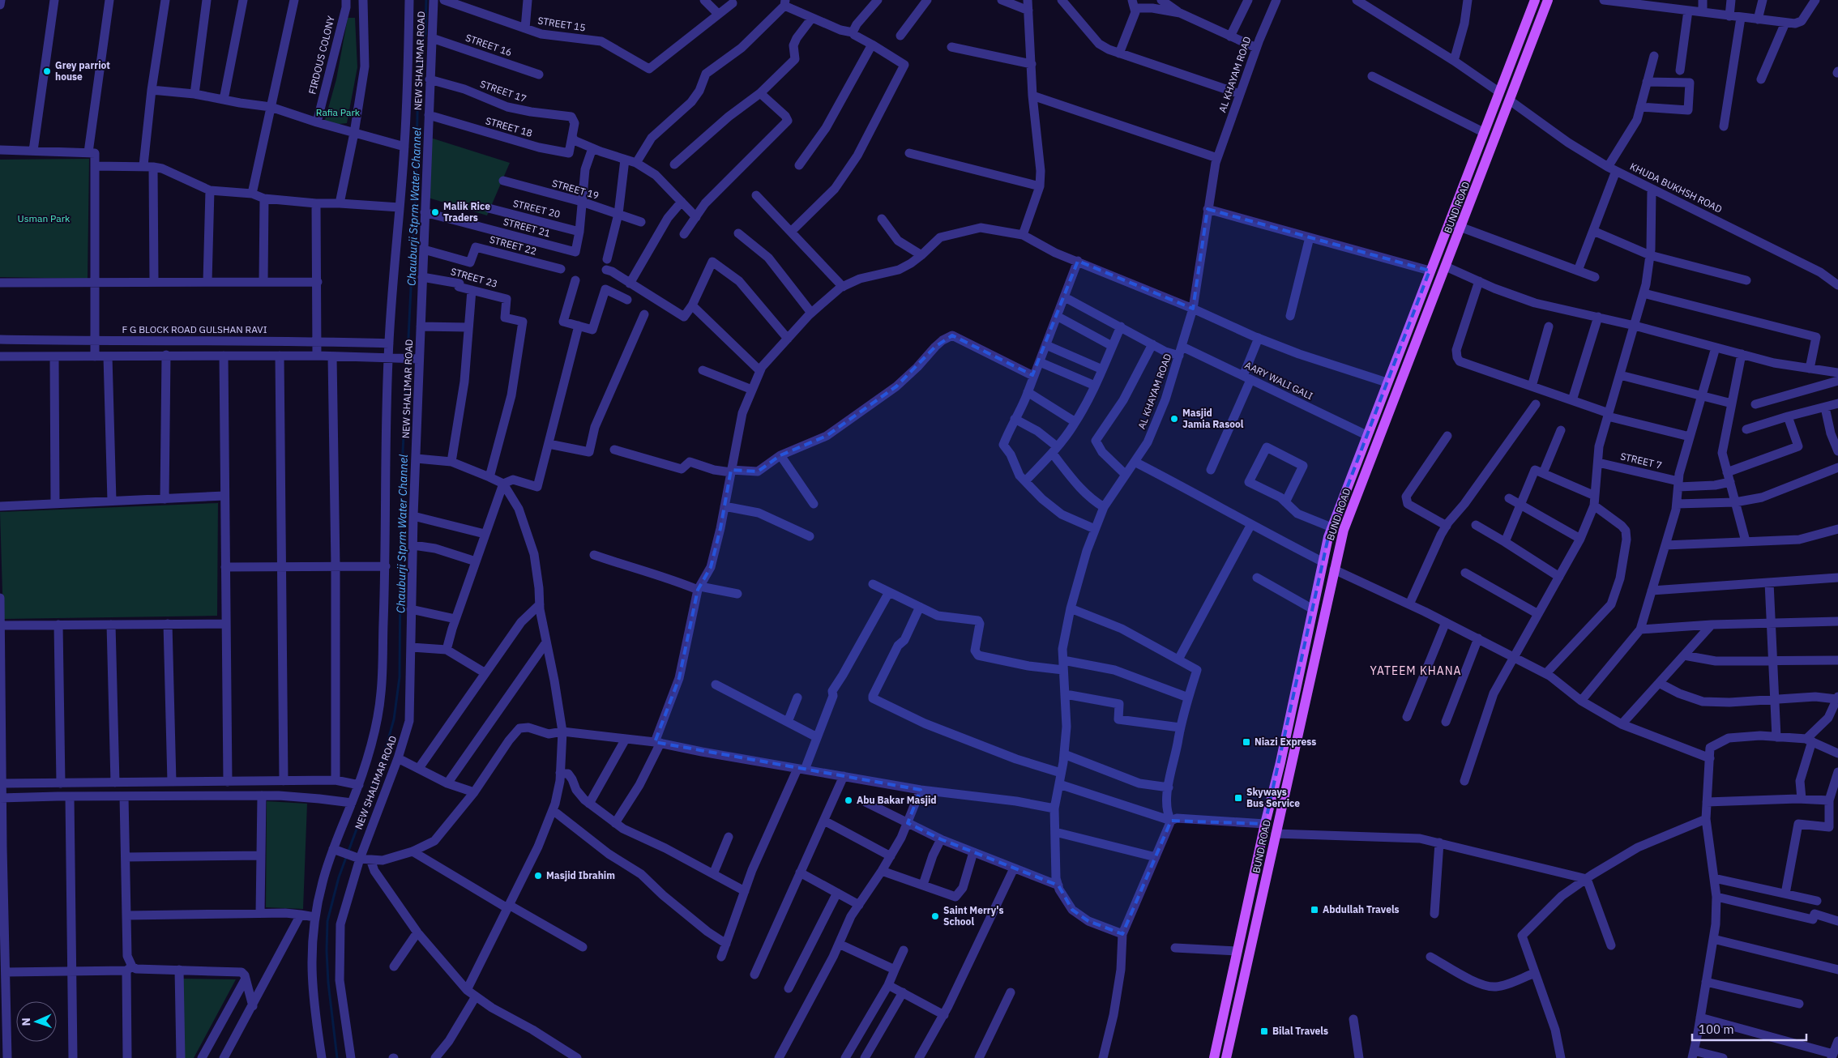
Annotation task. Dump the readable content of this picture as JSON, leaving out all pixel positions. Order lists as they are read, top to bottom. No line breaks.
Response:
{"streets":{"main road":["BUND ROAD"],"street":["STREET 15","STREET 16","FIRDOUS COLONY","NEW SHALIMAR ROAD","AL KHAYAM ROAD","STREET 17","STREET 18","KHUDA BUKHSH ROAD","STREET 19","STREET 20","STREET 21","STREET 22","STREET 23","F G BLOCK ROAD GULSHAN RAVI","AARY WALI GALI","STREET 7"]},"crossings":[["STREET 16","NEW SHALIMAR ROAD"],["NEW SHALIMAR ROAD","STREET 17"],["NEW SHALIMAR ROAD","STREET 18"],["NEW SHALIMAR ROAD","STREET 21"],["NEW SHALIMAR ROAD","STREET 22"],["NEW SHALIMAR ROAD","STREET 23"],["AL KHAYAM ROAD","AARY WALI GALI"],["STREET 17","STREET 18"],["KHUDA BUKHSH ROAD","BUND ROAD"],["BUND ROAD","AARY WALI GALI"],["STREET 20","STREET 21"]],"districts":["YATEEM KHANA"],"water":["Chauburji Stprm Water Channel"],"parks":["Rafia Park","Usman Park"],"places":{"other":["Grey parriot house","Malik Rice Traders","Masjid Jamia Rasool","Abu Bakar Masjid","Masjid Ibrahim","Saint Merry's School"],"transit":["Niazi Express","Skyways Bus Service","Abdullah Travels","Bilal Travels"]},"scale_bar":"100 m","north":"left"}
